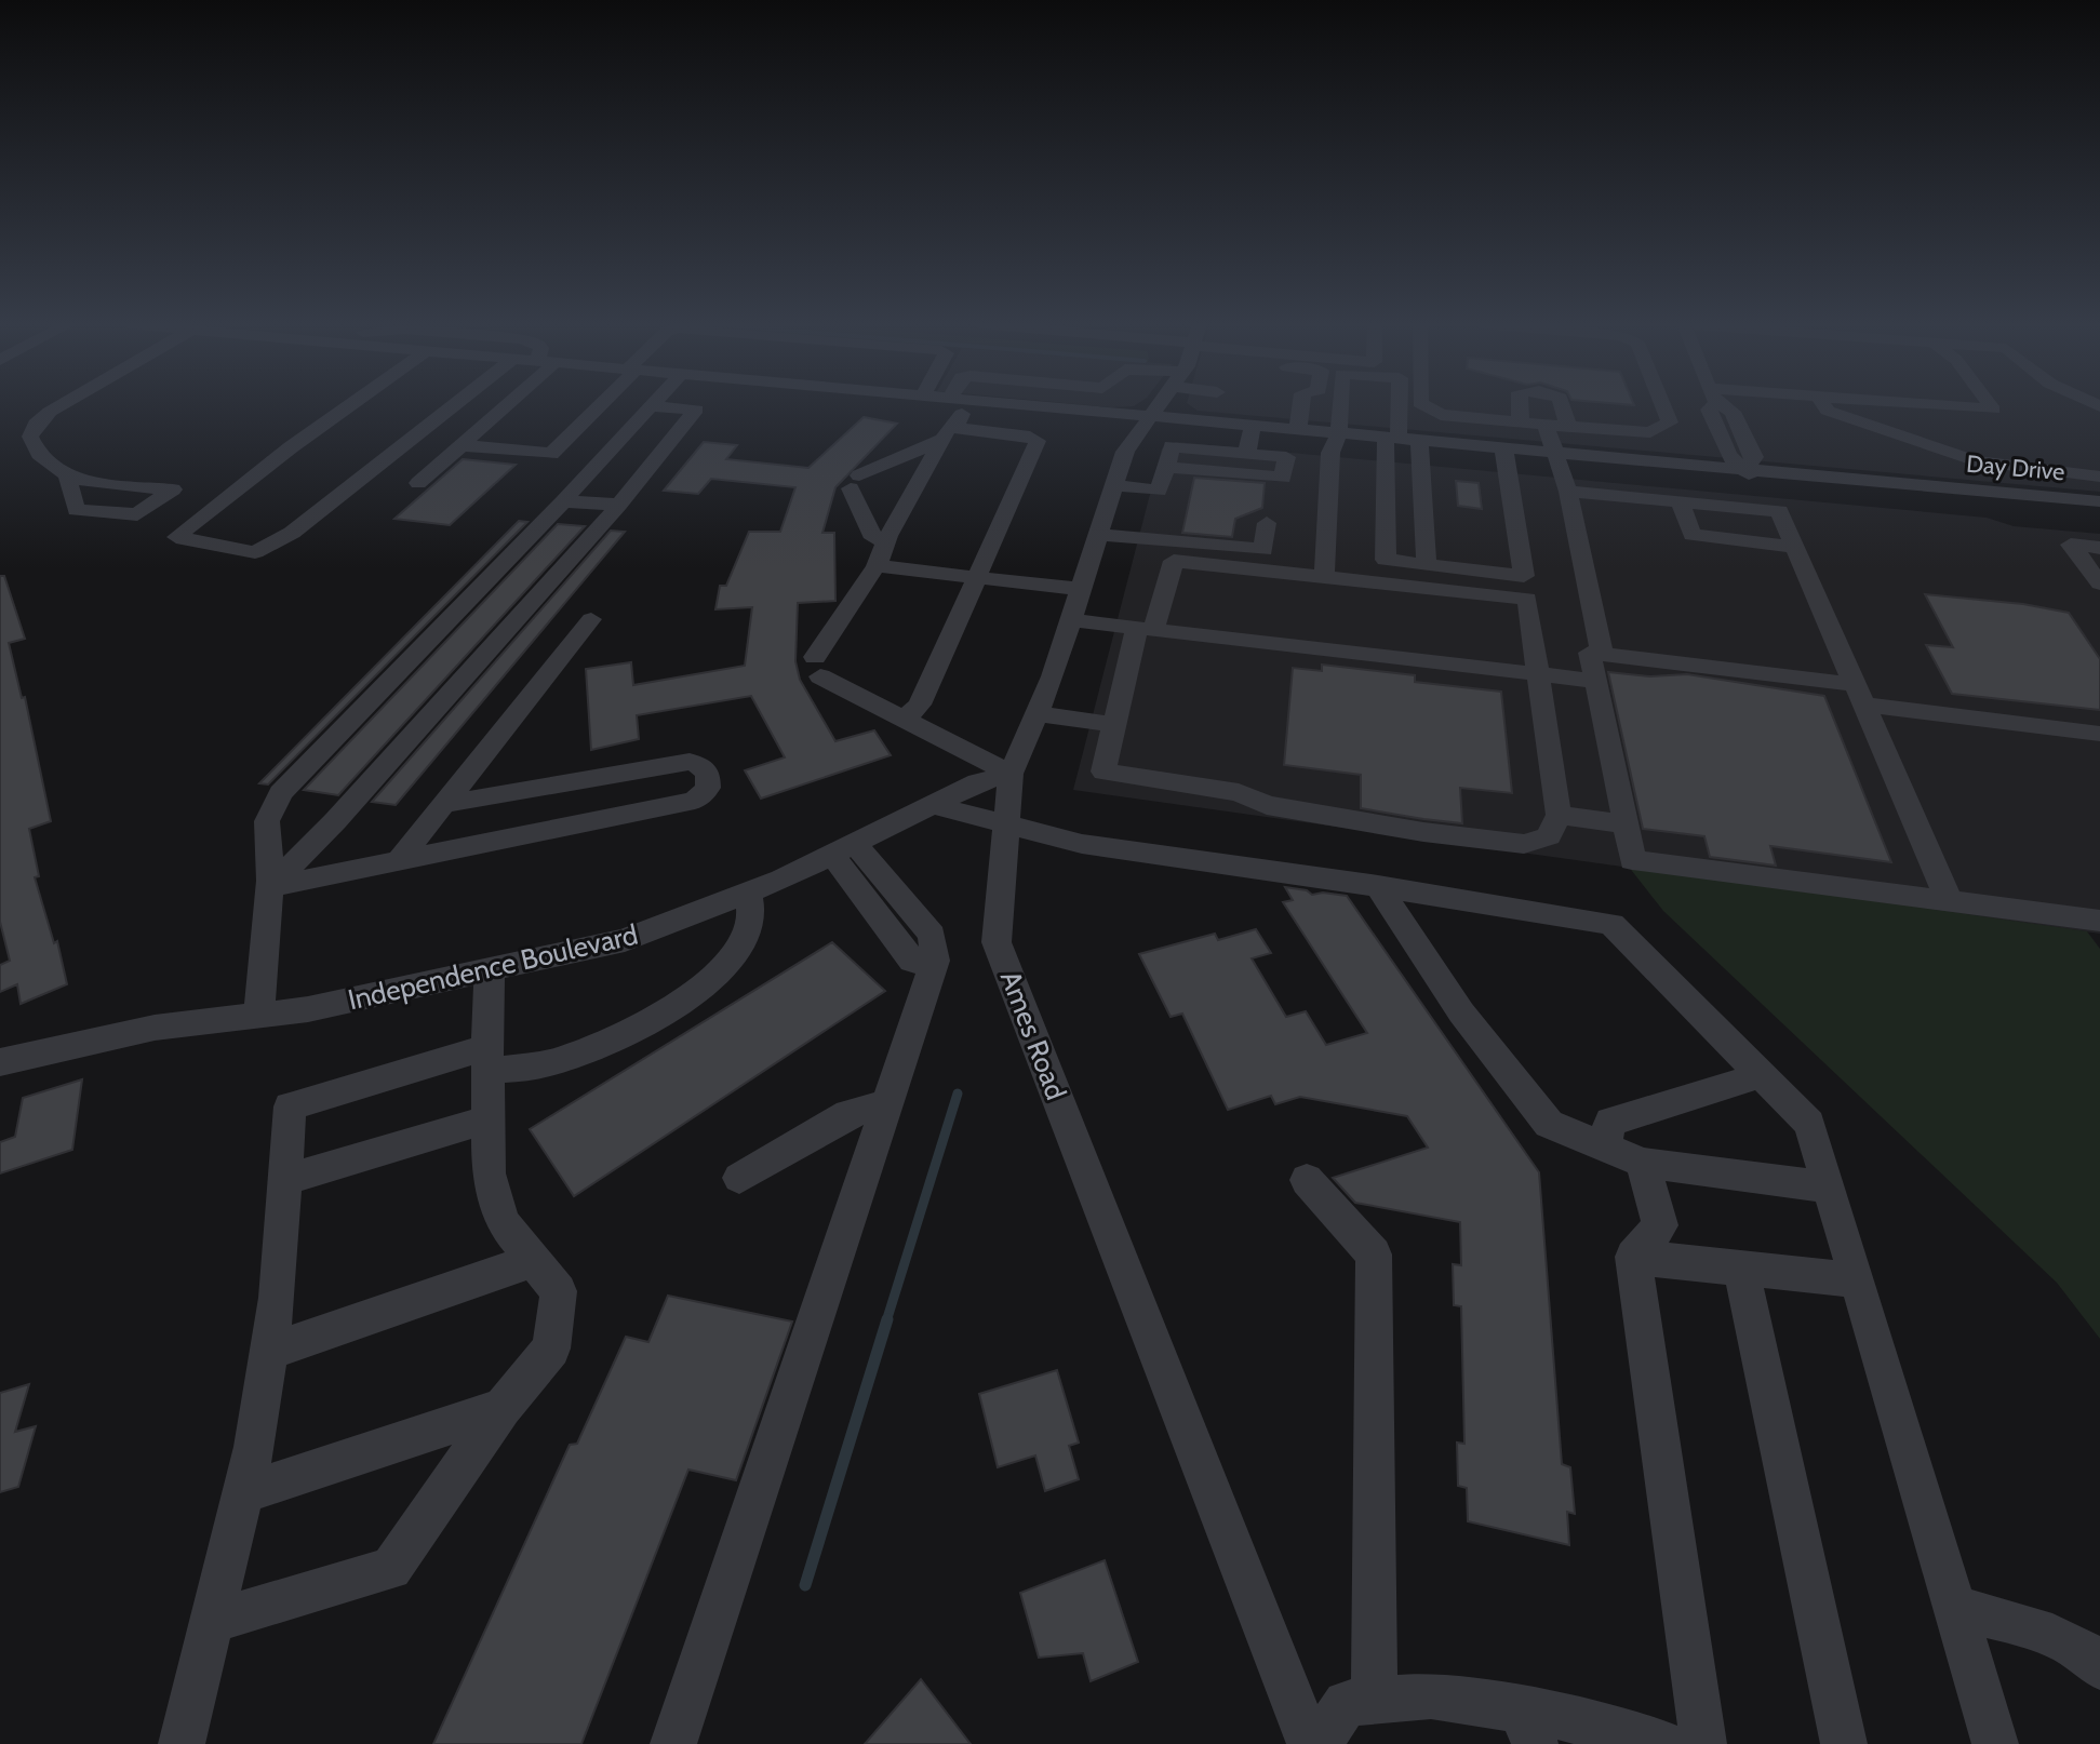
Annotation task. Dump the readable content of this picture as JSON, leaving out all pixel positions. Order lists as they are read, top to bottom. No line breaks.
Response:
{"streets":{"street":["Day Drive","Independence Boulevard","Ames Road"]},"crossings":[["Day Drive","Ames Road"],["Independence Boulevard","Ames Road"]]}
